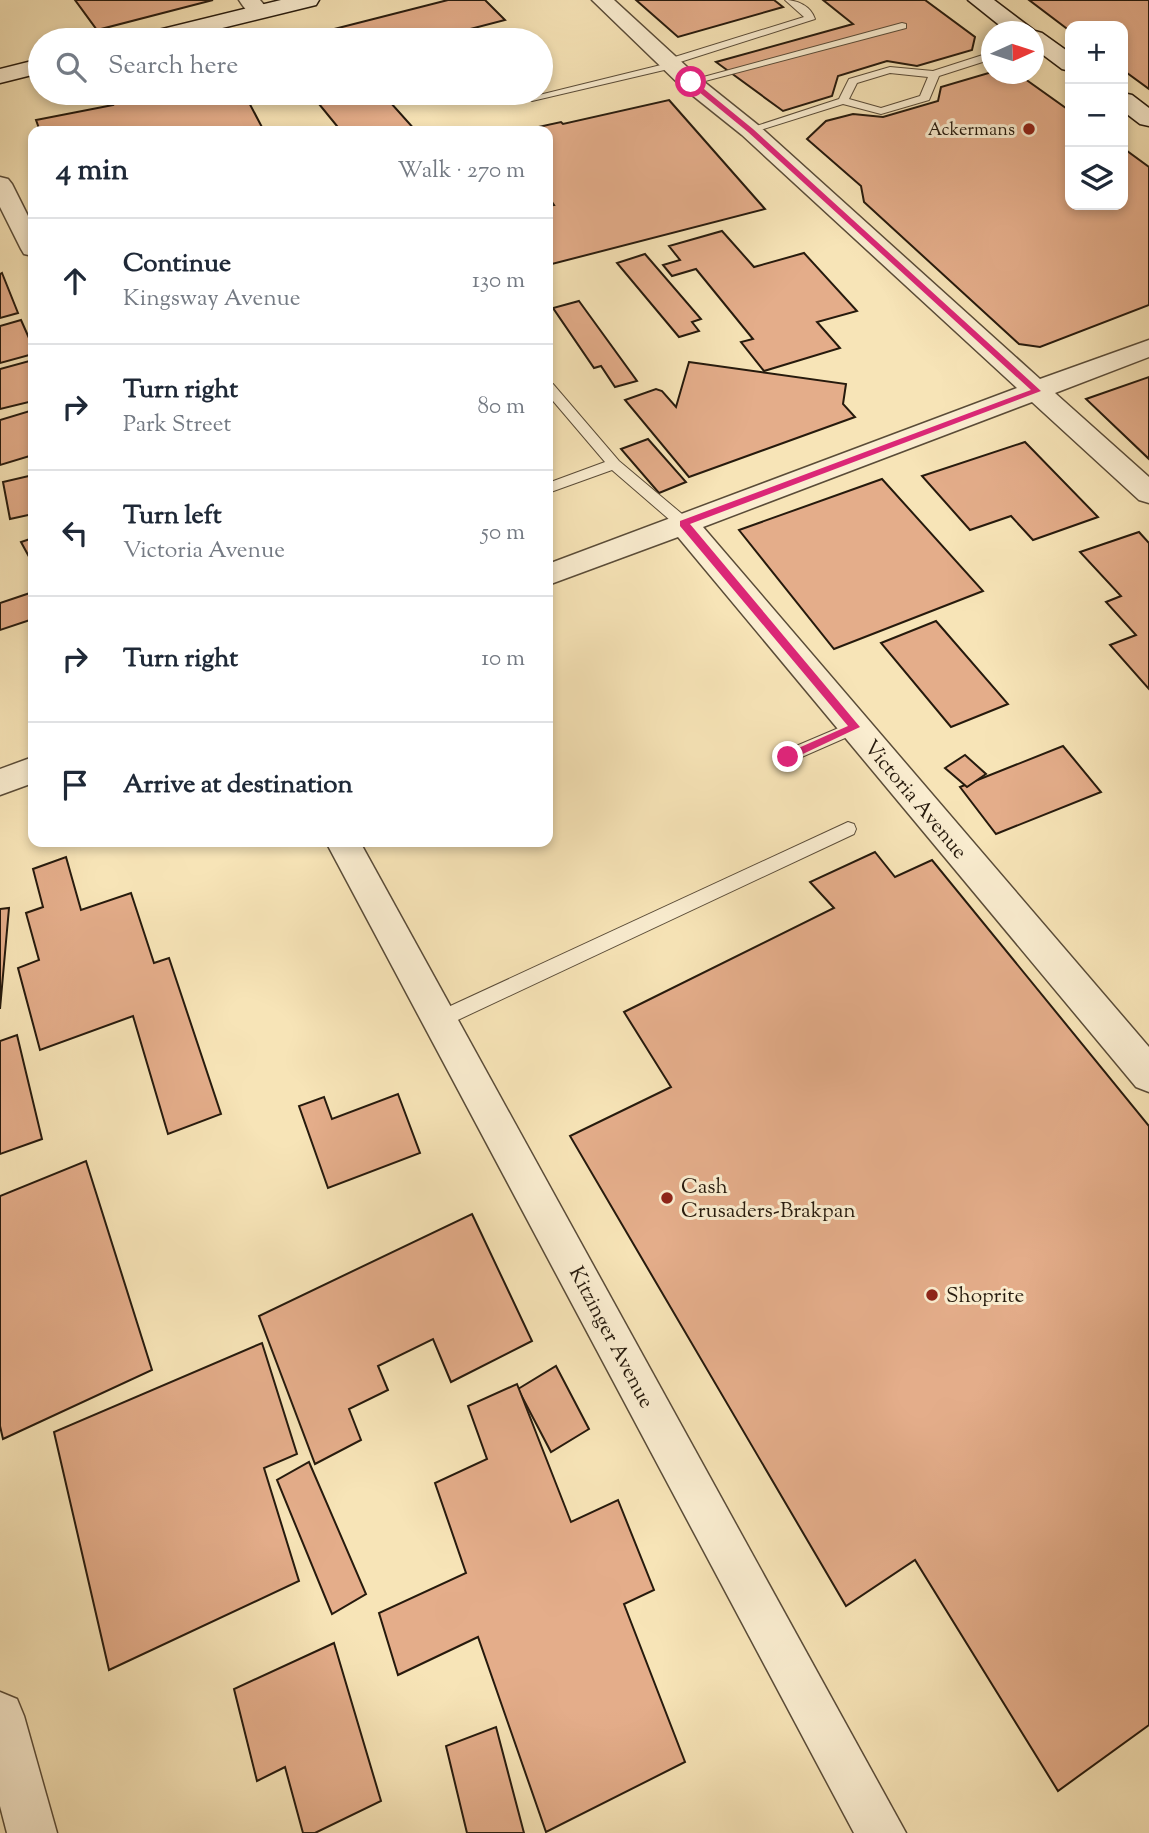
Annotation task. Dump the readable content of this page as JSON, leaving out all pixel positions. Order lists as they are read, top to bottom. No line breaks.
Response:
{"streets":{"street":["Victoria Avenue","Kitzinger Avenue"]},"places":["Ackermans","Cash Crusaders-Brakpan","Shoprite"],"north":"right","page":{"map_buttons":["+","−"],"search":"Search here","heading":["4 min","Walk · 270 m"],"list":[["Continue","Kingsway Avenue","130 m"],["Turn right","Park Street","80 m"],["Turn left","Victoria Avenue","50 m"],["Turn right","10 m"],"Arrive at destination"]}}
